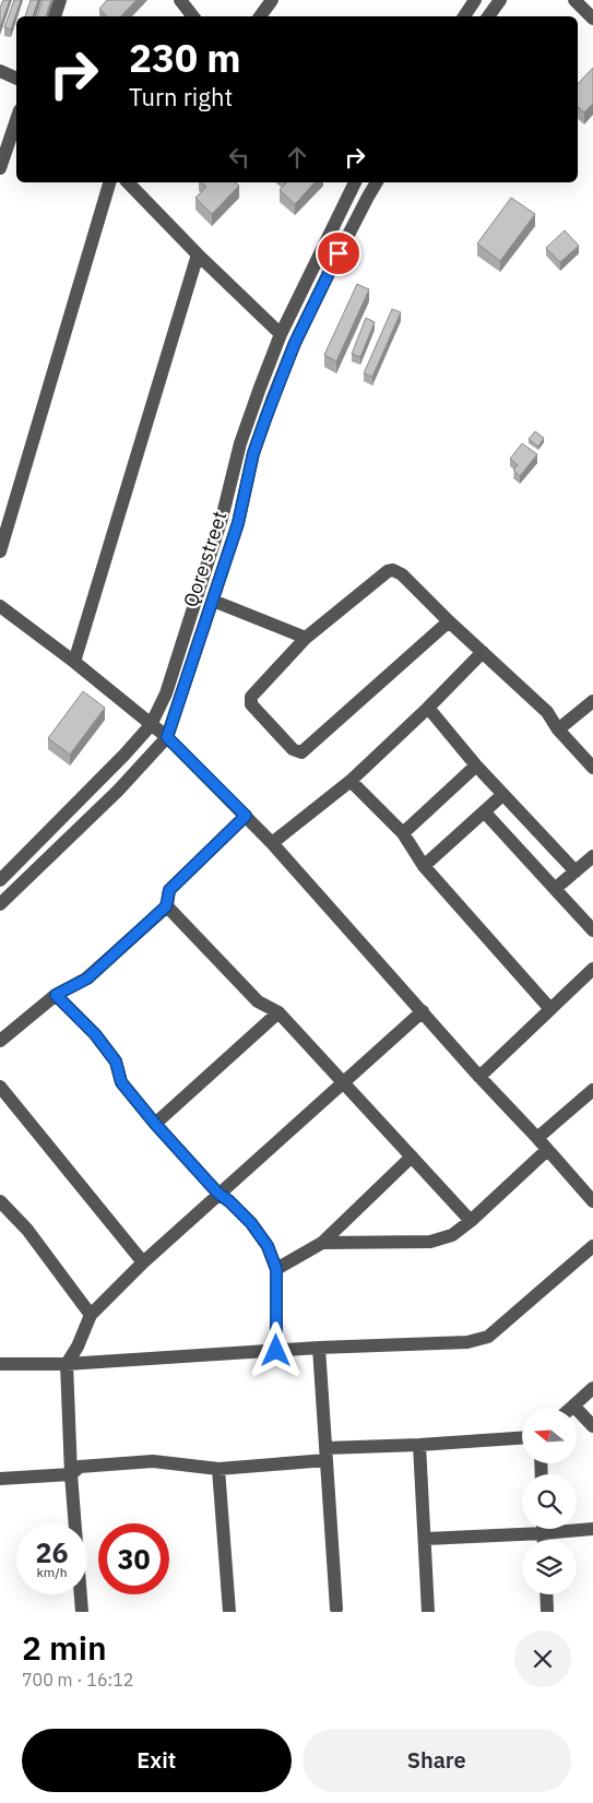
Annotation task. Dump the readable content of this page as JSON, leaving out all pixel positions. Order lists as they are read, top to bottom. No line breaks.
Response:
{"streets":{"street":["Qore street"]},"north":"left","page":{"turn":["230 m","Turn right"],"speed":"26 km/h","limit":"30","heading":["2 min","700 m · 16:12"],"buttons":["Exit","Share"]}}
